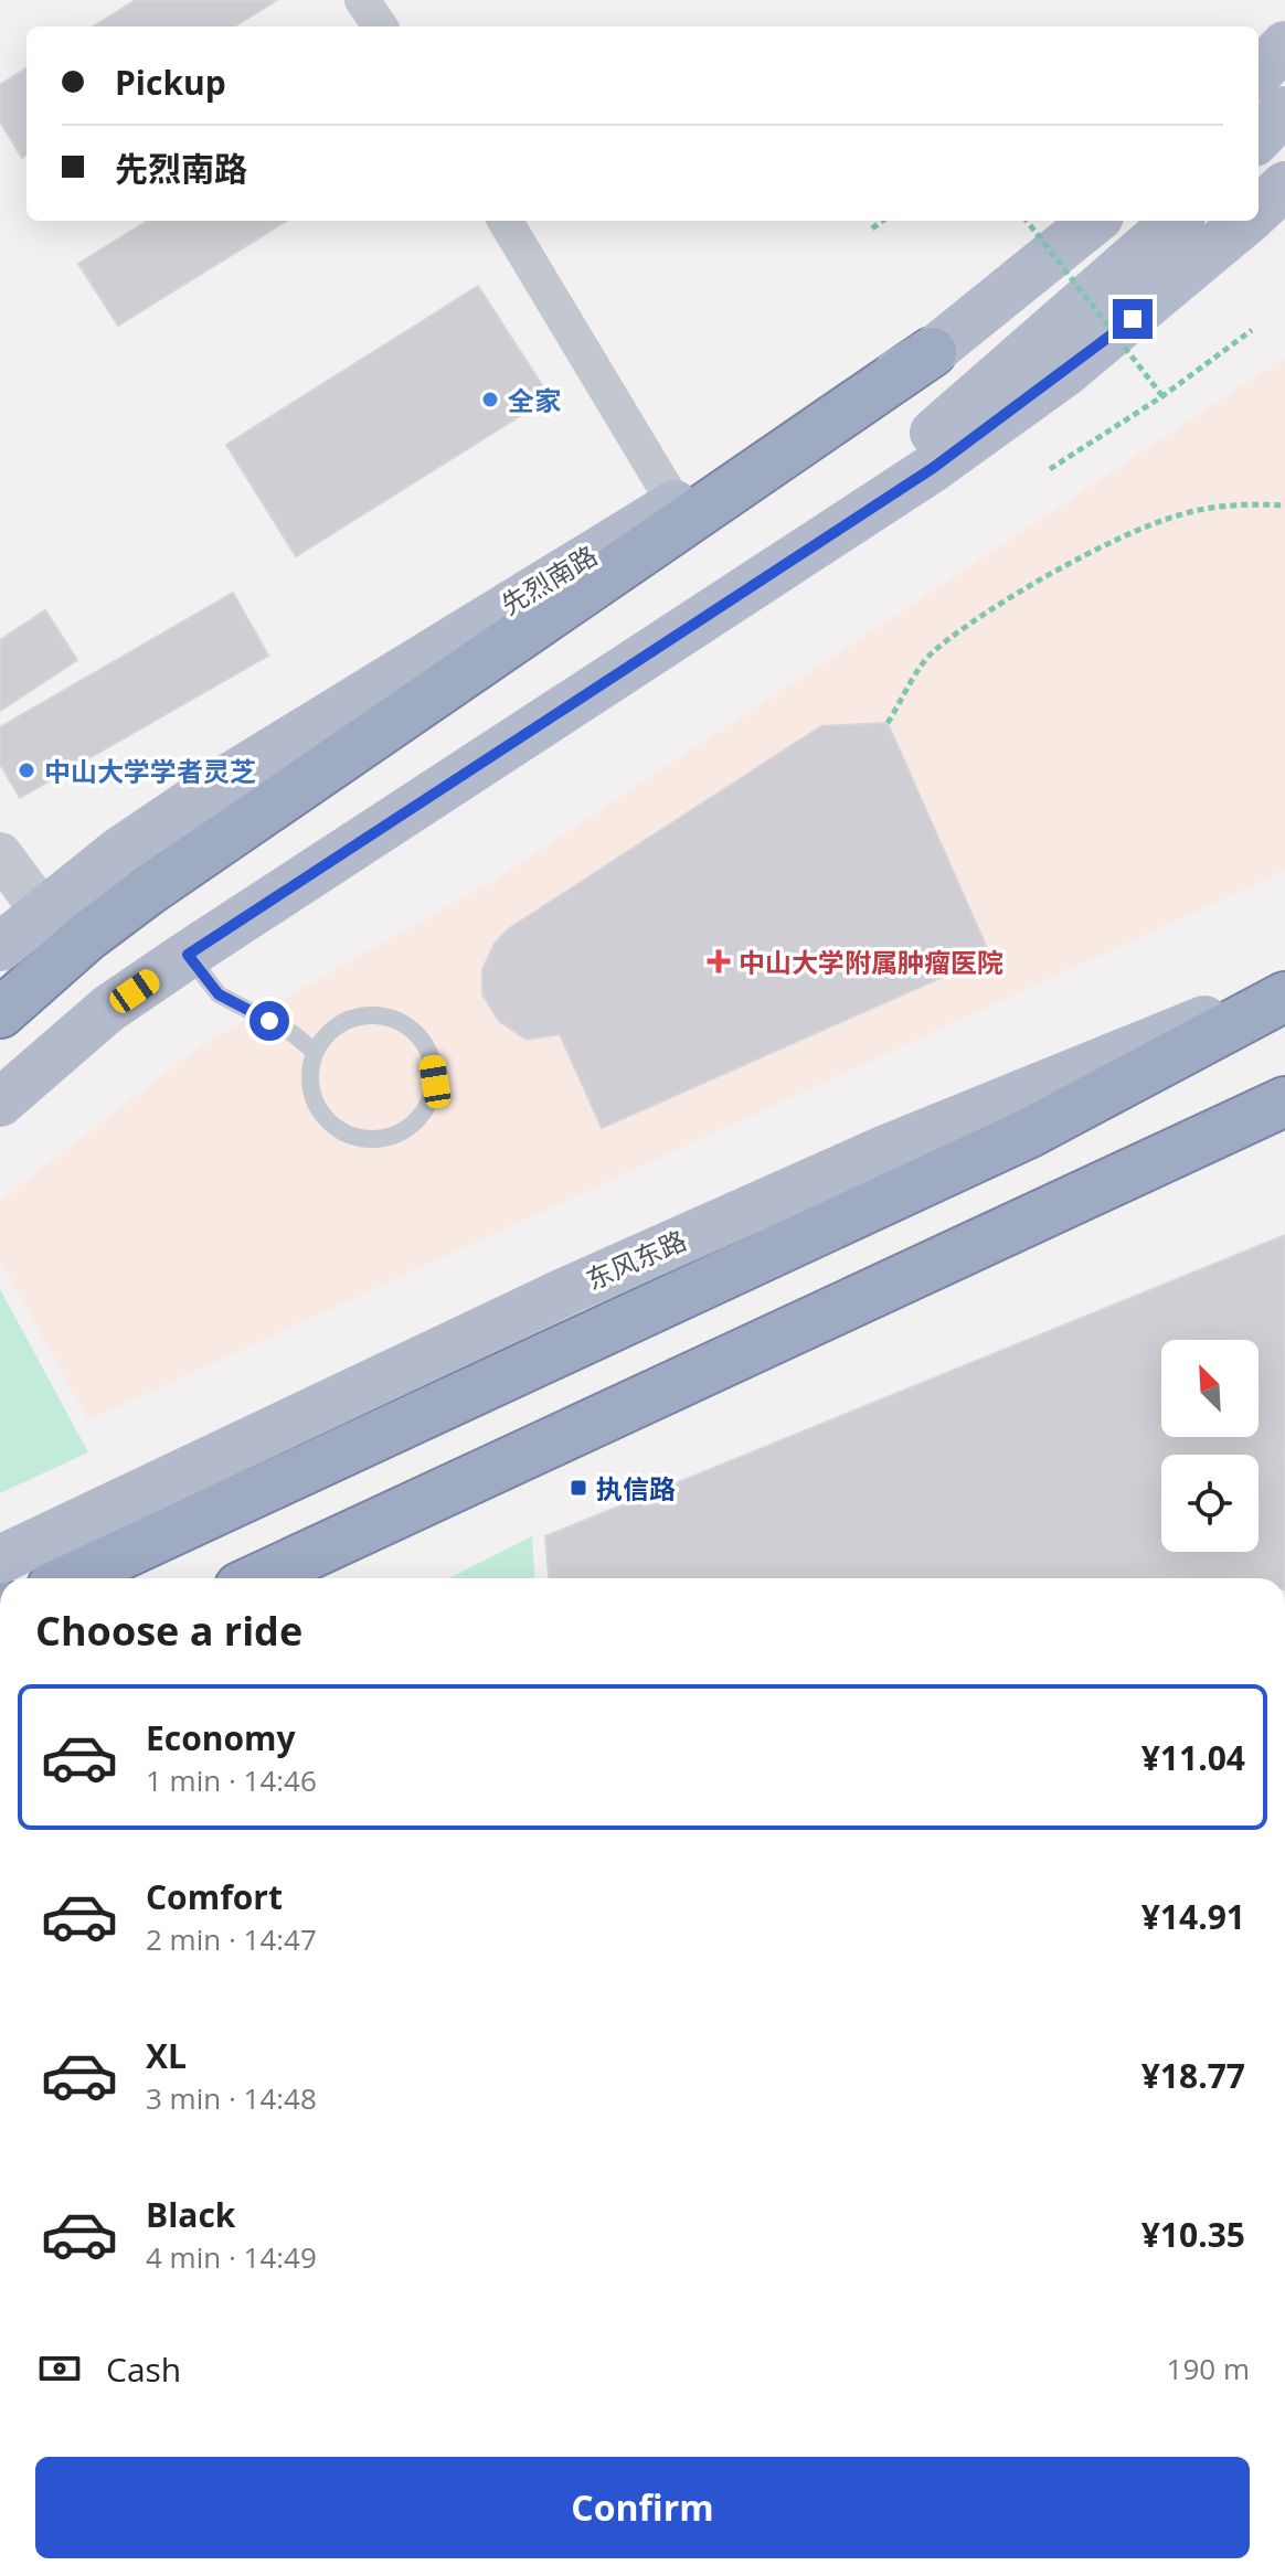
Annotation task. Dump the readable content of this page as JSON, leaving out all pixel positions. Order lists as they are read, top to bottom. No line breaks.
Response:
{"streets":{"main road":["先烈南路","东风东路"]},"places":{"other":["全家","中山大学学者灵芝"],"health":["中山大学附属肿瘤医院"],"transit":["执信路"]},"north":"top left","page":{"banner":["Pickup","先烈南路"],"heading":"Choose a ride","list":[{"name":"Economy","note":"1 min · 14:46","value":"¥11.04"},{"name":"Comfort","note":"2 min · 14:47","value":"¥14.91"},{"name":"XL","note":"3 min · 14:48","value":"¥18.77"},{"name":"Black","note":"4 min · 14:49","value":"¥10.35"}],"pay":["Cash","190 m"],"buttons":"Confirm"}}
